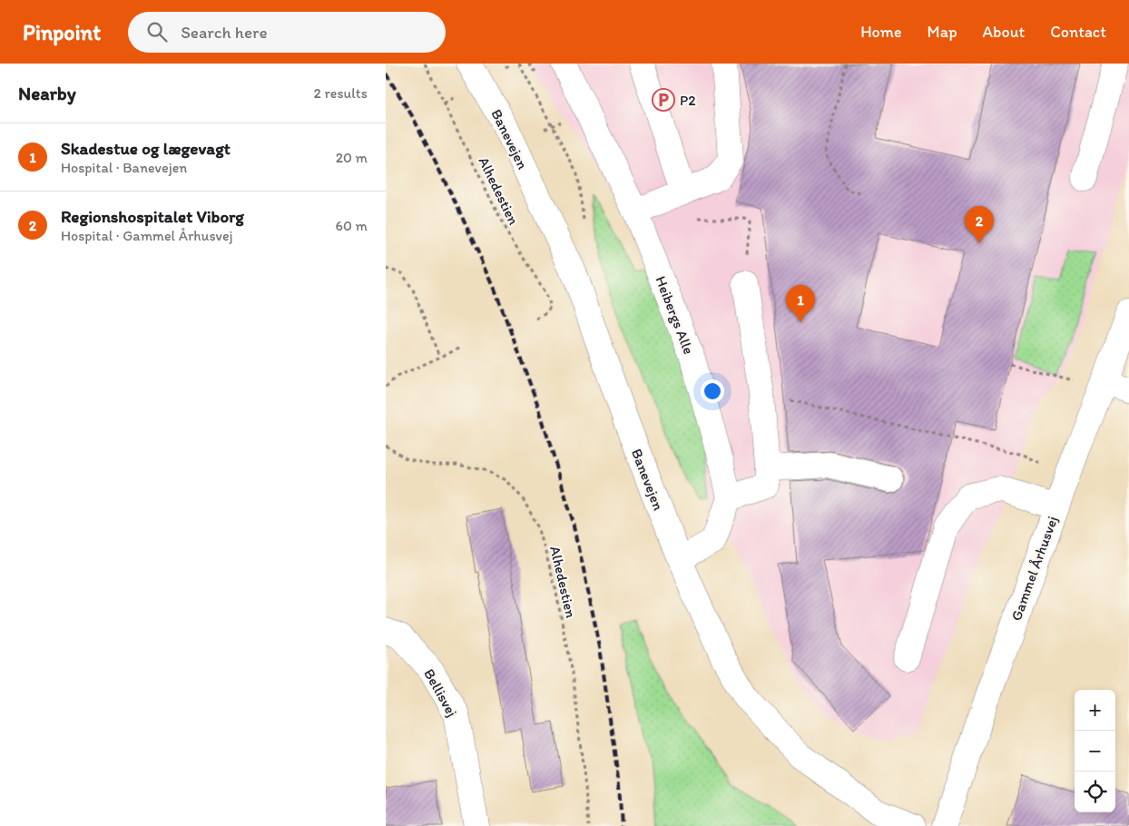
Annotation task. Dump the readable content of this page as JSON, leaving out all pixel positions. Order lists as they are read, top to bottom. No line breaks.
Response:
{"streets":{"main road":["Banevejen","Heibergs Alle","Gammel Århusvej","Bellisvej"],"path":["Alhedestien"]},"places":{"parking":["P2"]},"page":{"header":"Pinpoint","search":"Search here","nav":["Home","Map","About","Contact"],"heading":["Nearby","2 results"],"list":[{"mark":"1","name":"Skadestue og lægevagt","note":"Hospital · Banevejen","value":"20 m"},{"mark":"2","name":"Regionshospitalet Viborg","note":"Hospital · Gammel Århusvej","value":"60 m"}],"pins":["2","1"],"map_buttons":["+","−"]}}
